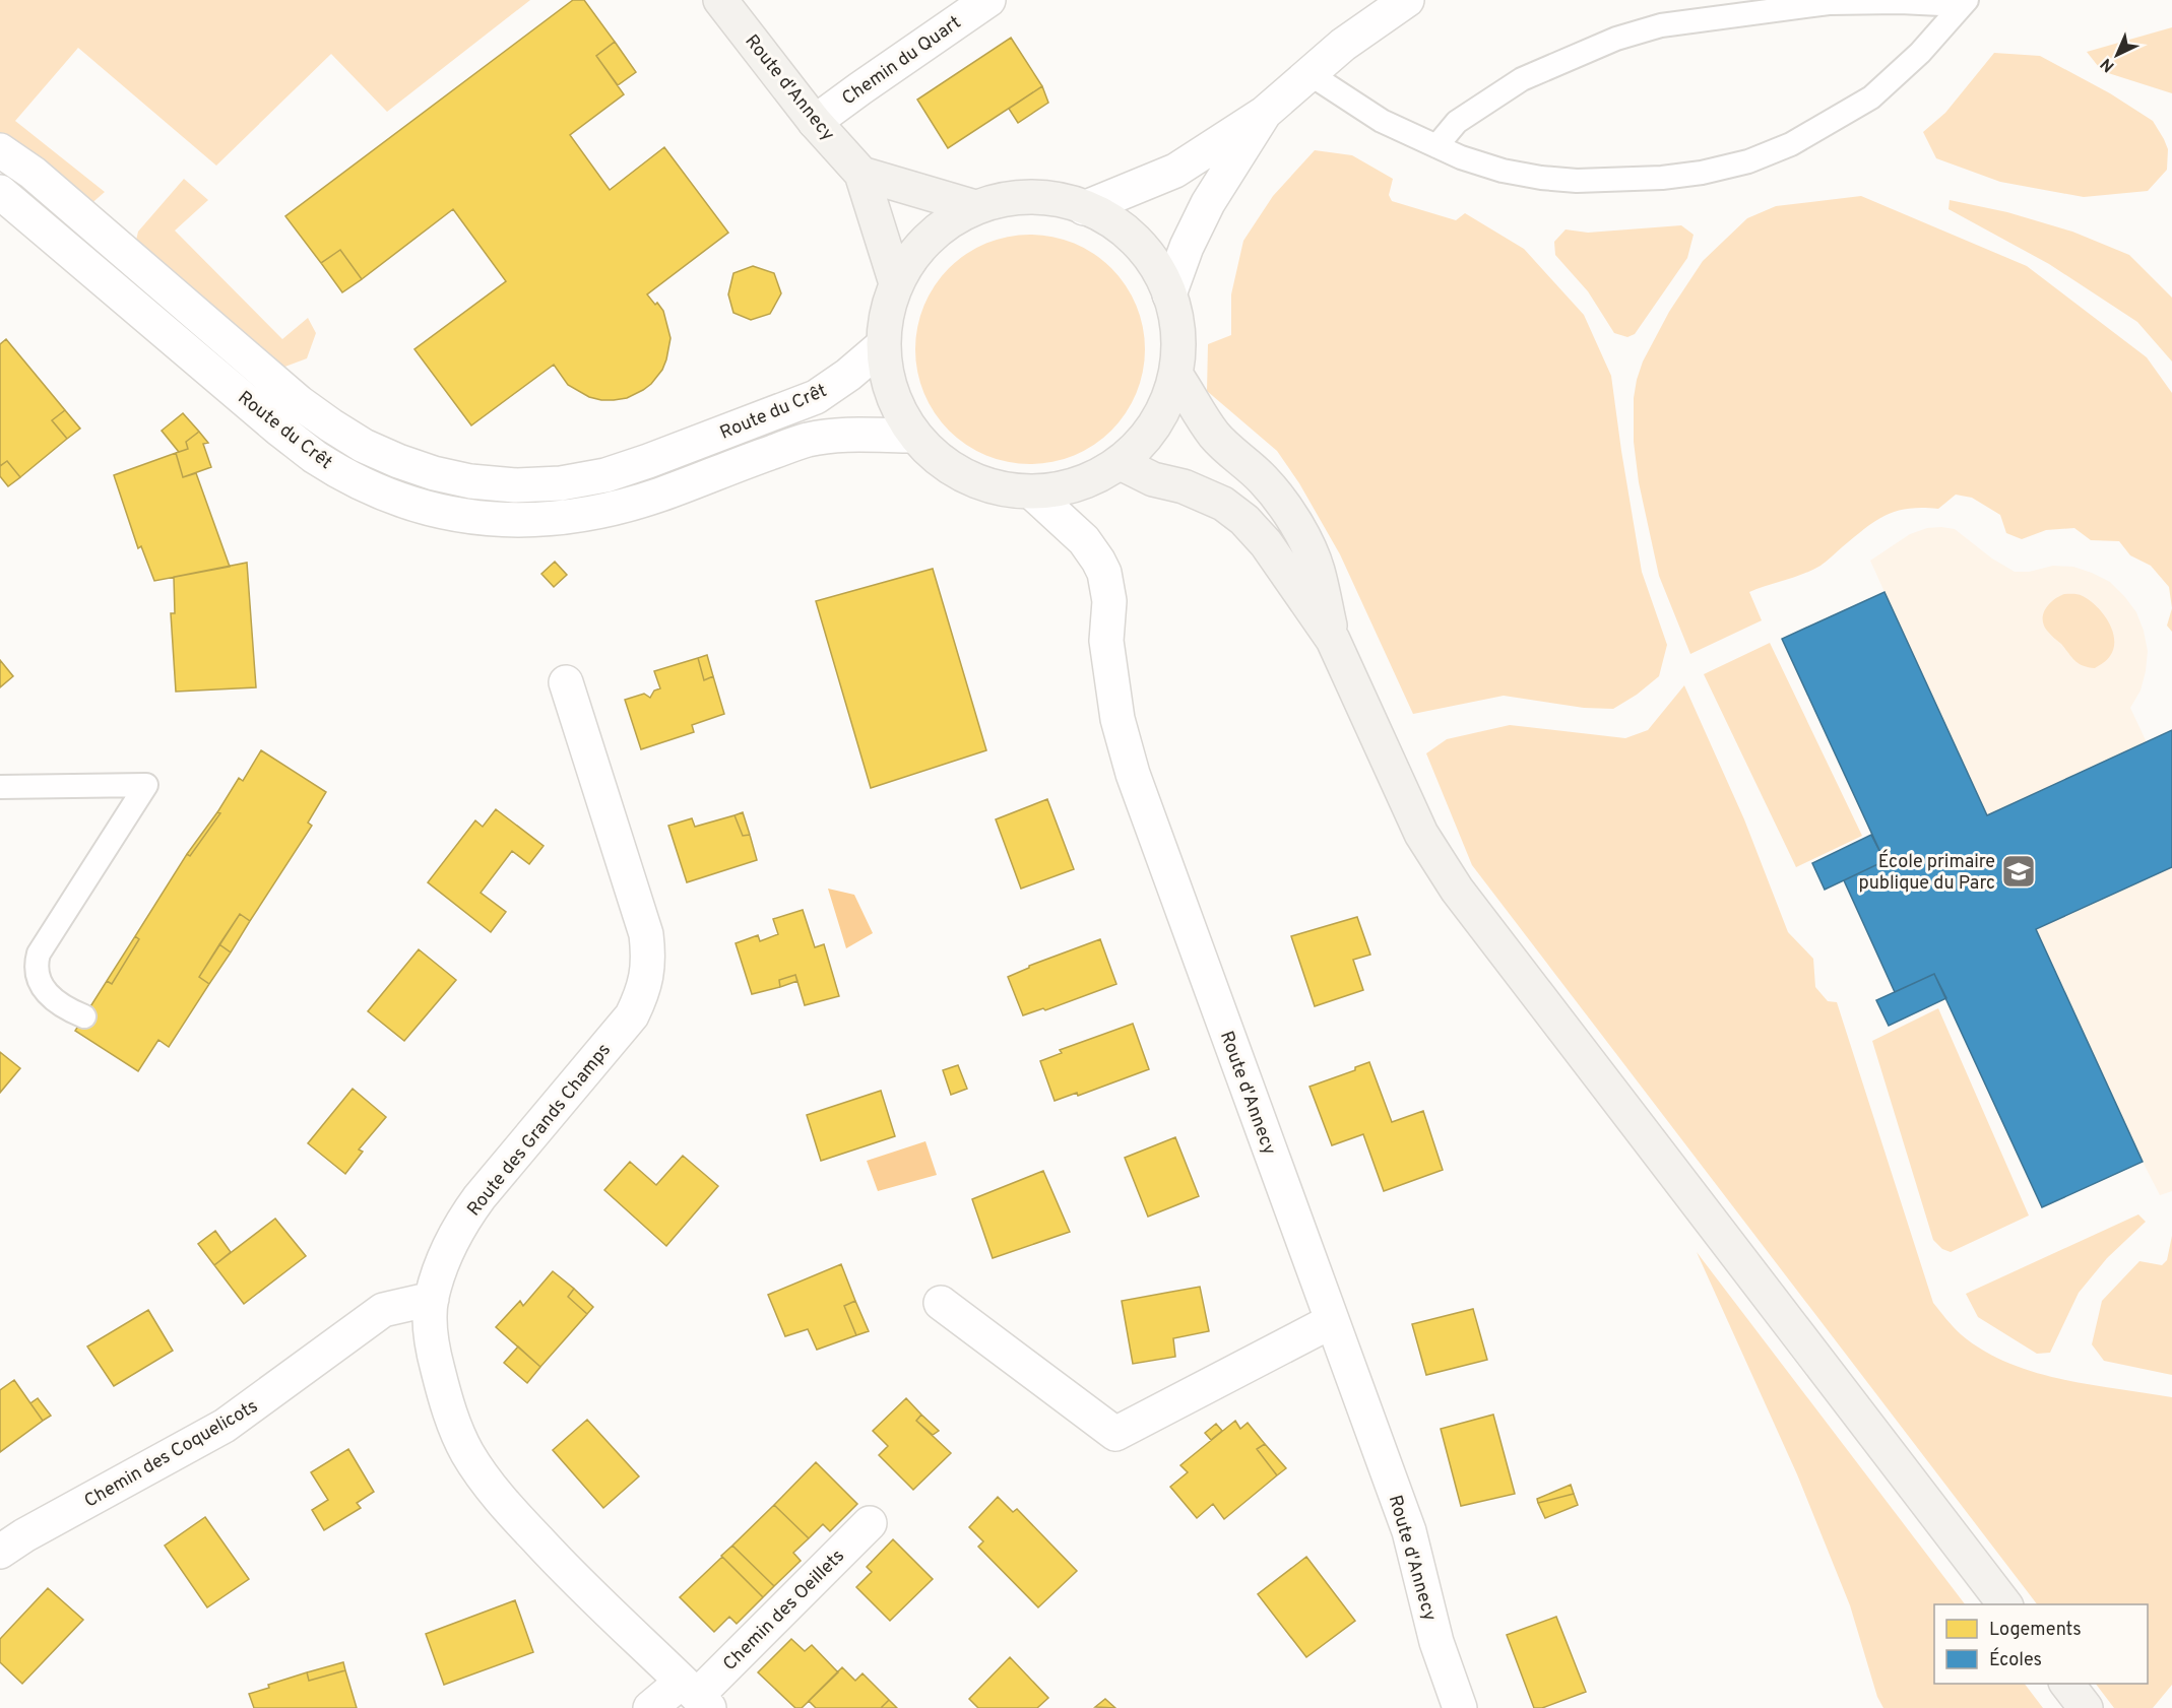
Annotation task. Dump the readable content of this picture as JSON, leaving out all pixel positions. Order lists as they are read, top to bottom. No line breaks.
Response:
{"streets":{"main road":["Route d'Annecy"],"street":["Chemin du Quart","Route du Crêt","Route des Grands Champs","Chemin des Coquelicots","Chemin des Oeillets"]},"crossings":[["Chemin du Quart","Route d'Annecy"],["Route des Grands Champs","Chemin des Coquelicots"],["Route des Grands Champs","Chemin des Oeillets"]],"places":{"school or university":["École primaire publique du Parc"]},"legend":["Logements","Écoles"],"north":"bottom left"}
